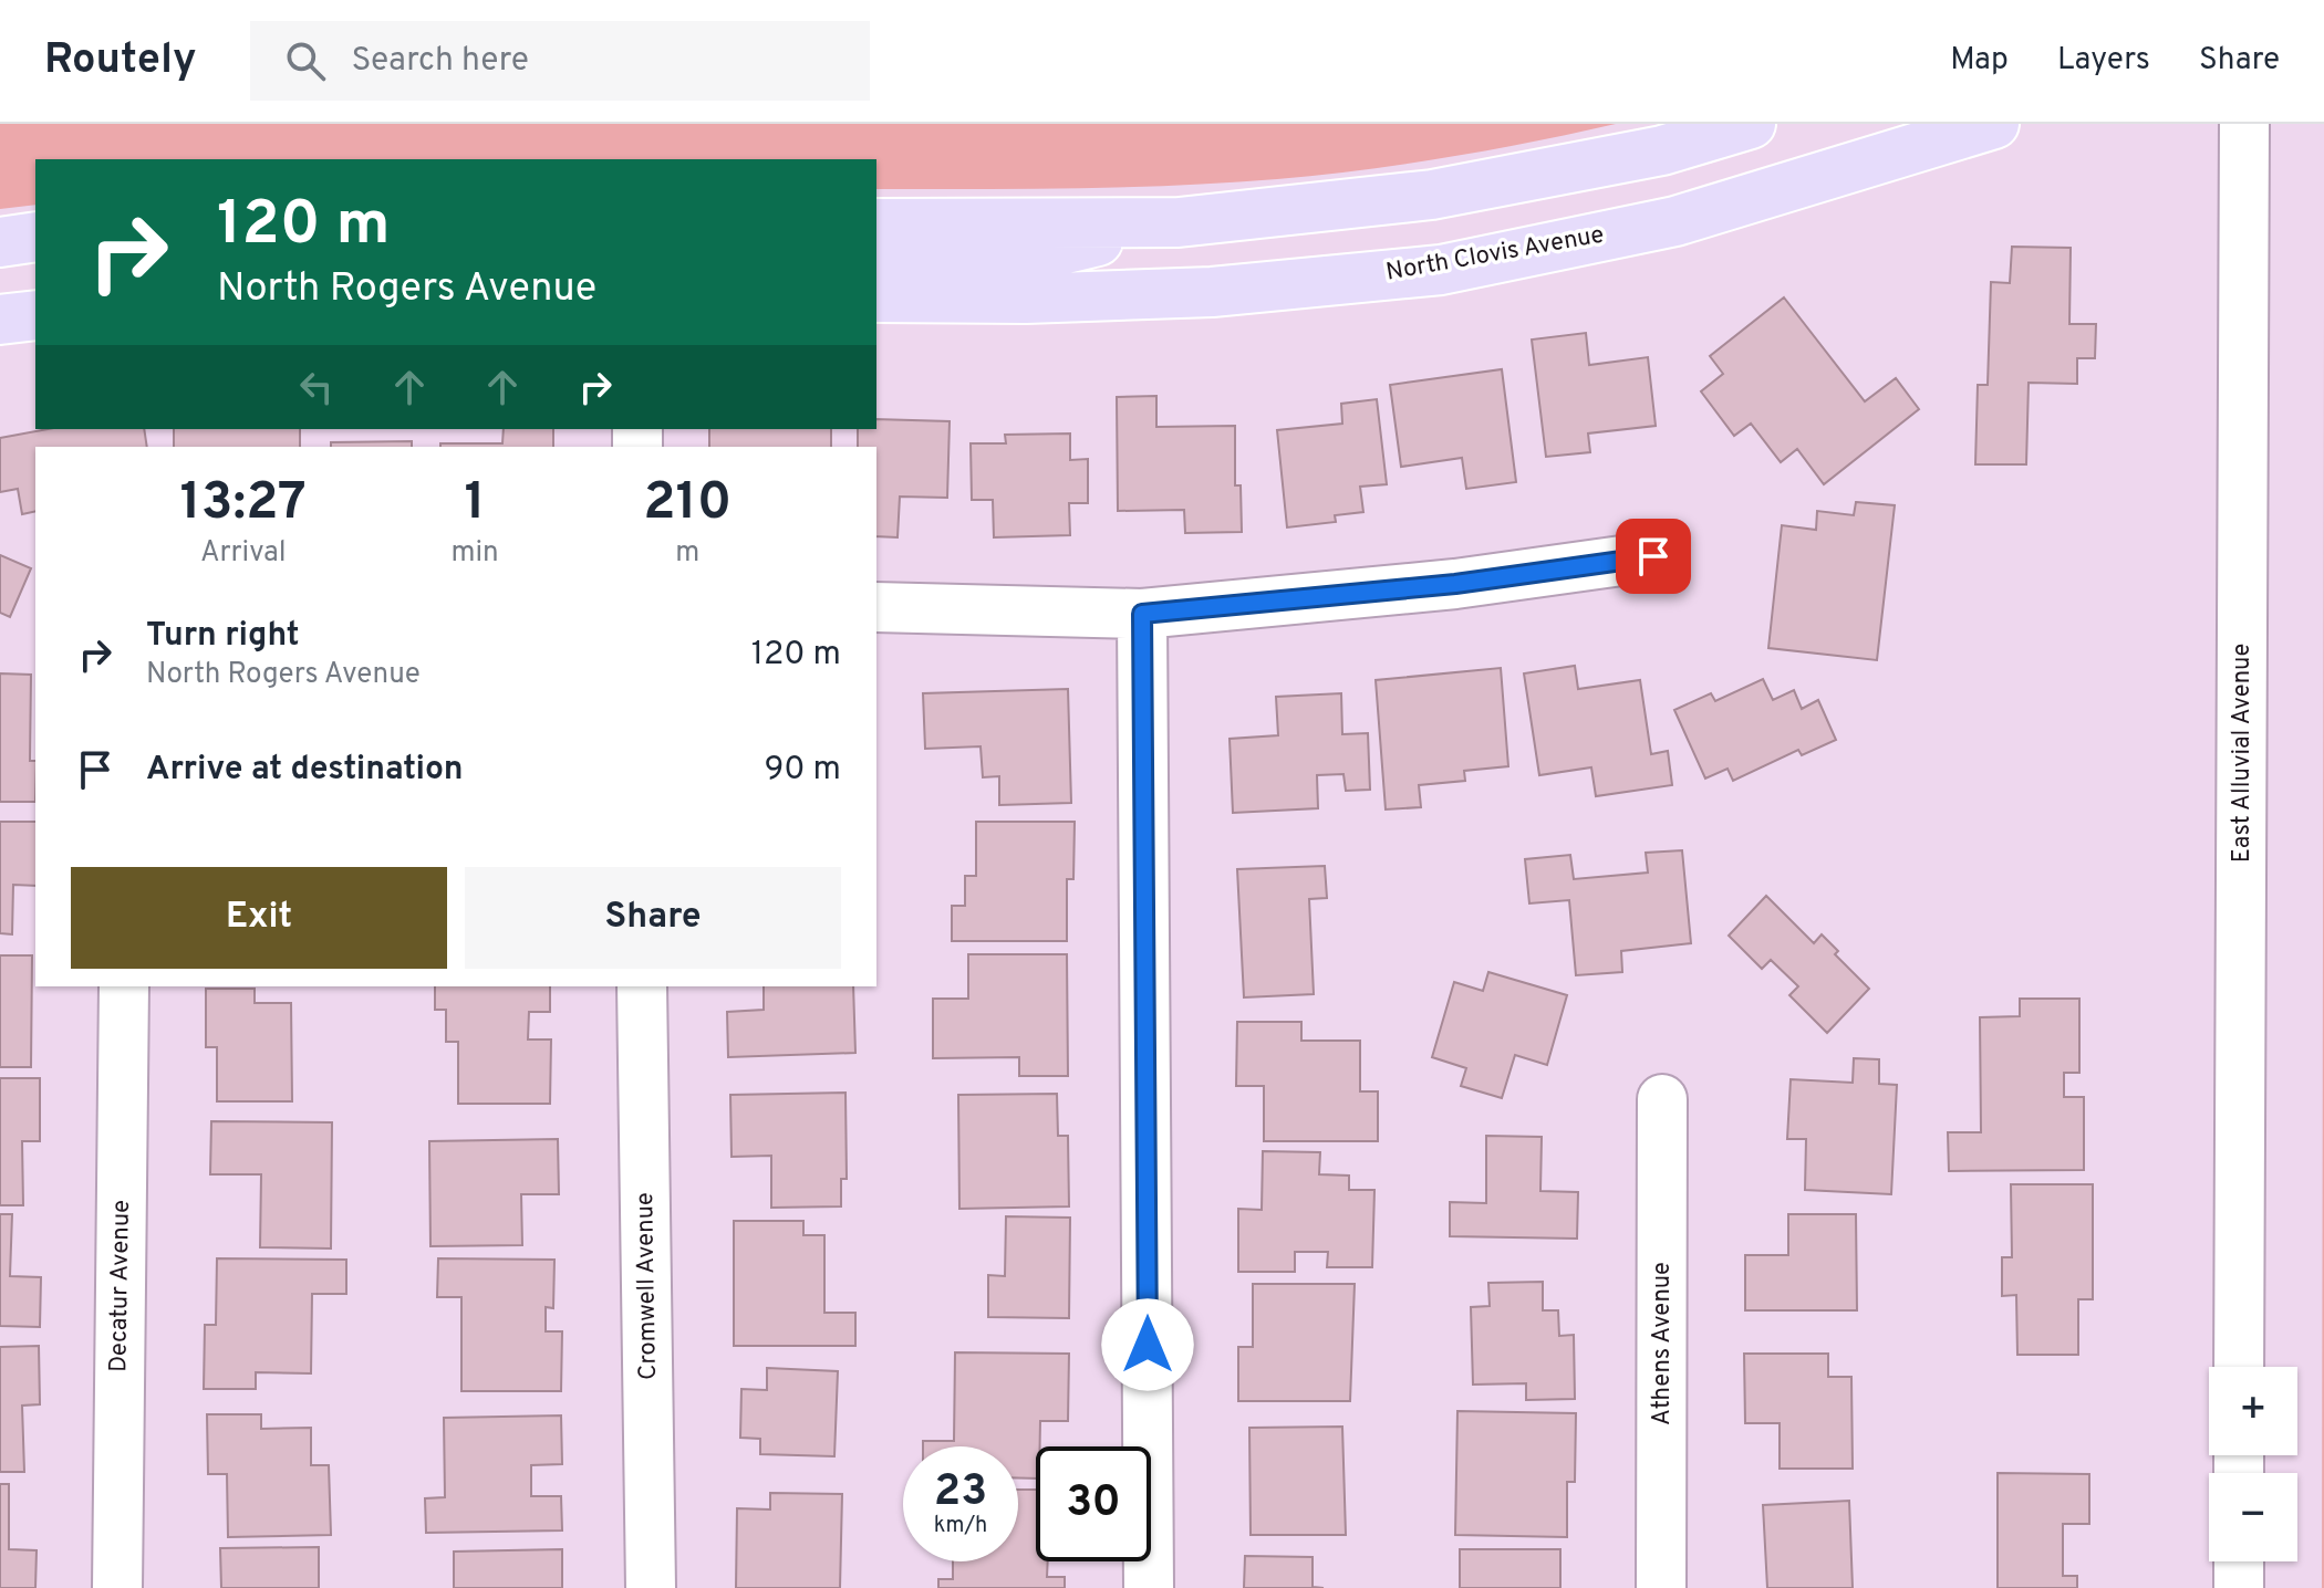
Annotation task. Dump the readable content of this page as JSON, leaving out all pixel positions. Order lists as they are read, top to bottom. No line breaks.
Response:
{"streets":{"main road":["North Clovis Avenue"],"street":["East Alluvial Avenue","Decatur Avenue","Cromwell Avenue","Athens Avenue"]},"page":{"header":"Routely","search":"Search here","nav":["Map","Layers","Share"],"turn":["120 m","North Rogers Avenue"],"eta":["13:27","Arrival","1","min","210","m"],"list":[{"name":"Turn right","note":"North Rogers Avenue","value":"120 m"},{"name":"Arrive at destination","value":"90 m"}],"buttons":["Exit","Share"],"map_buttons":["+","−"],"speed":"23 km/h","limit":"30"}}
